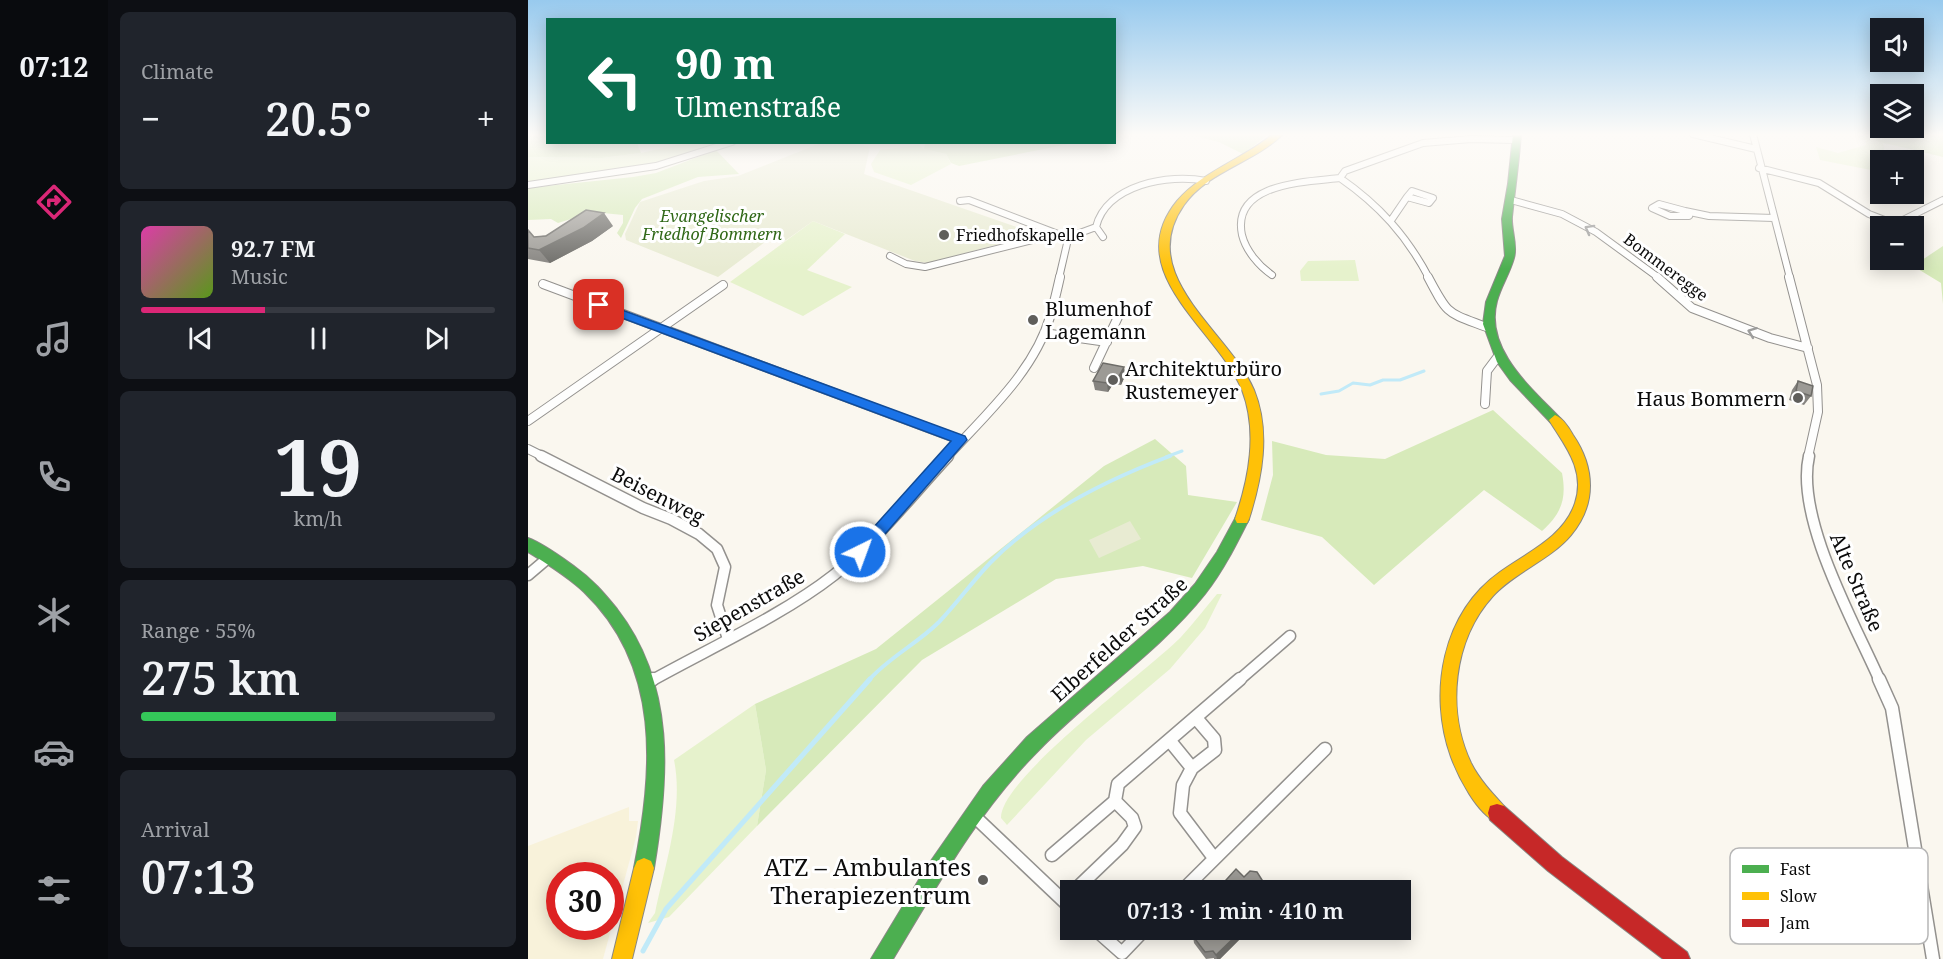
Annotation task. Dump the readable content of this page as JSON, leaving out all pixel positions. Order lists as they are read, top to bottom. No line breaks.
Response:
{"streets":{"main road":["Elberfelder Straße"],"street":["Bommeregge","Beisenweg","Alte Straße","Siepenstraße"]},"crossings":[["Bommeregge","Alte Straße"],["Beisenweg","Siepenstraße"]],"one_way":["Bommeregge"],"parks":["Evangelischer Friedhof Bommern"],"places":["Friedhofskapelle","Blumenhof Lagemann","Architekturbüro Rustemeyer","Haus Bommern","ATZ – Ambulantes Therapiezentrum"],"legend":["Fast","Slow","Jam"],"page":{"tabs":"07:12","tile":["Climate",["19","km/h"],["Range · 55%","275 km"],["Arrival","07:13"]],"map_buttons":["+","−"],"turn":["90 m","Ulmenstraße"],"heat":["−","20.5°","+"],"song":["92.7 FM","Music"],"limit":"30","trip":"07:13 · 1 min · 410 m"}}
